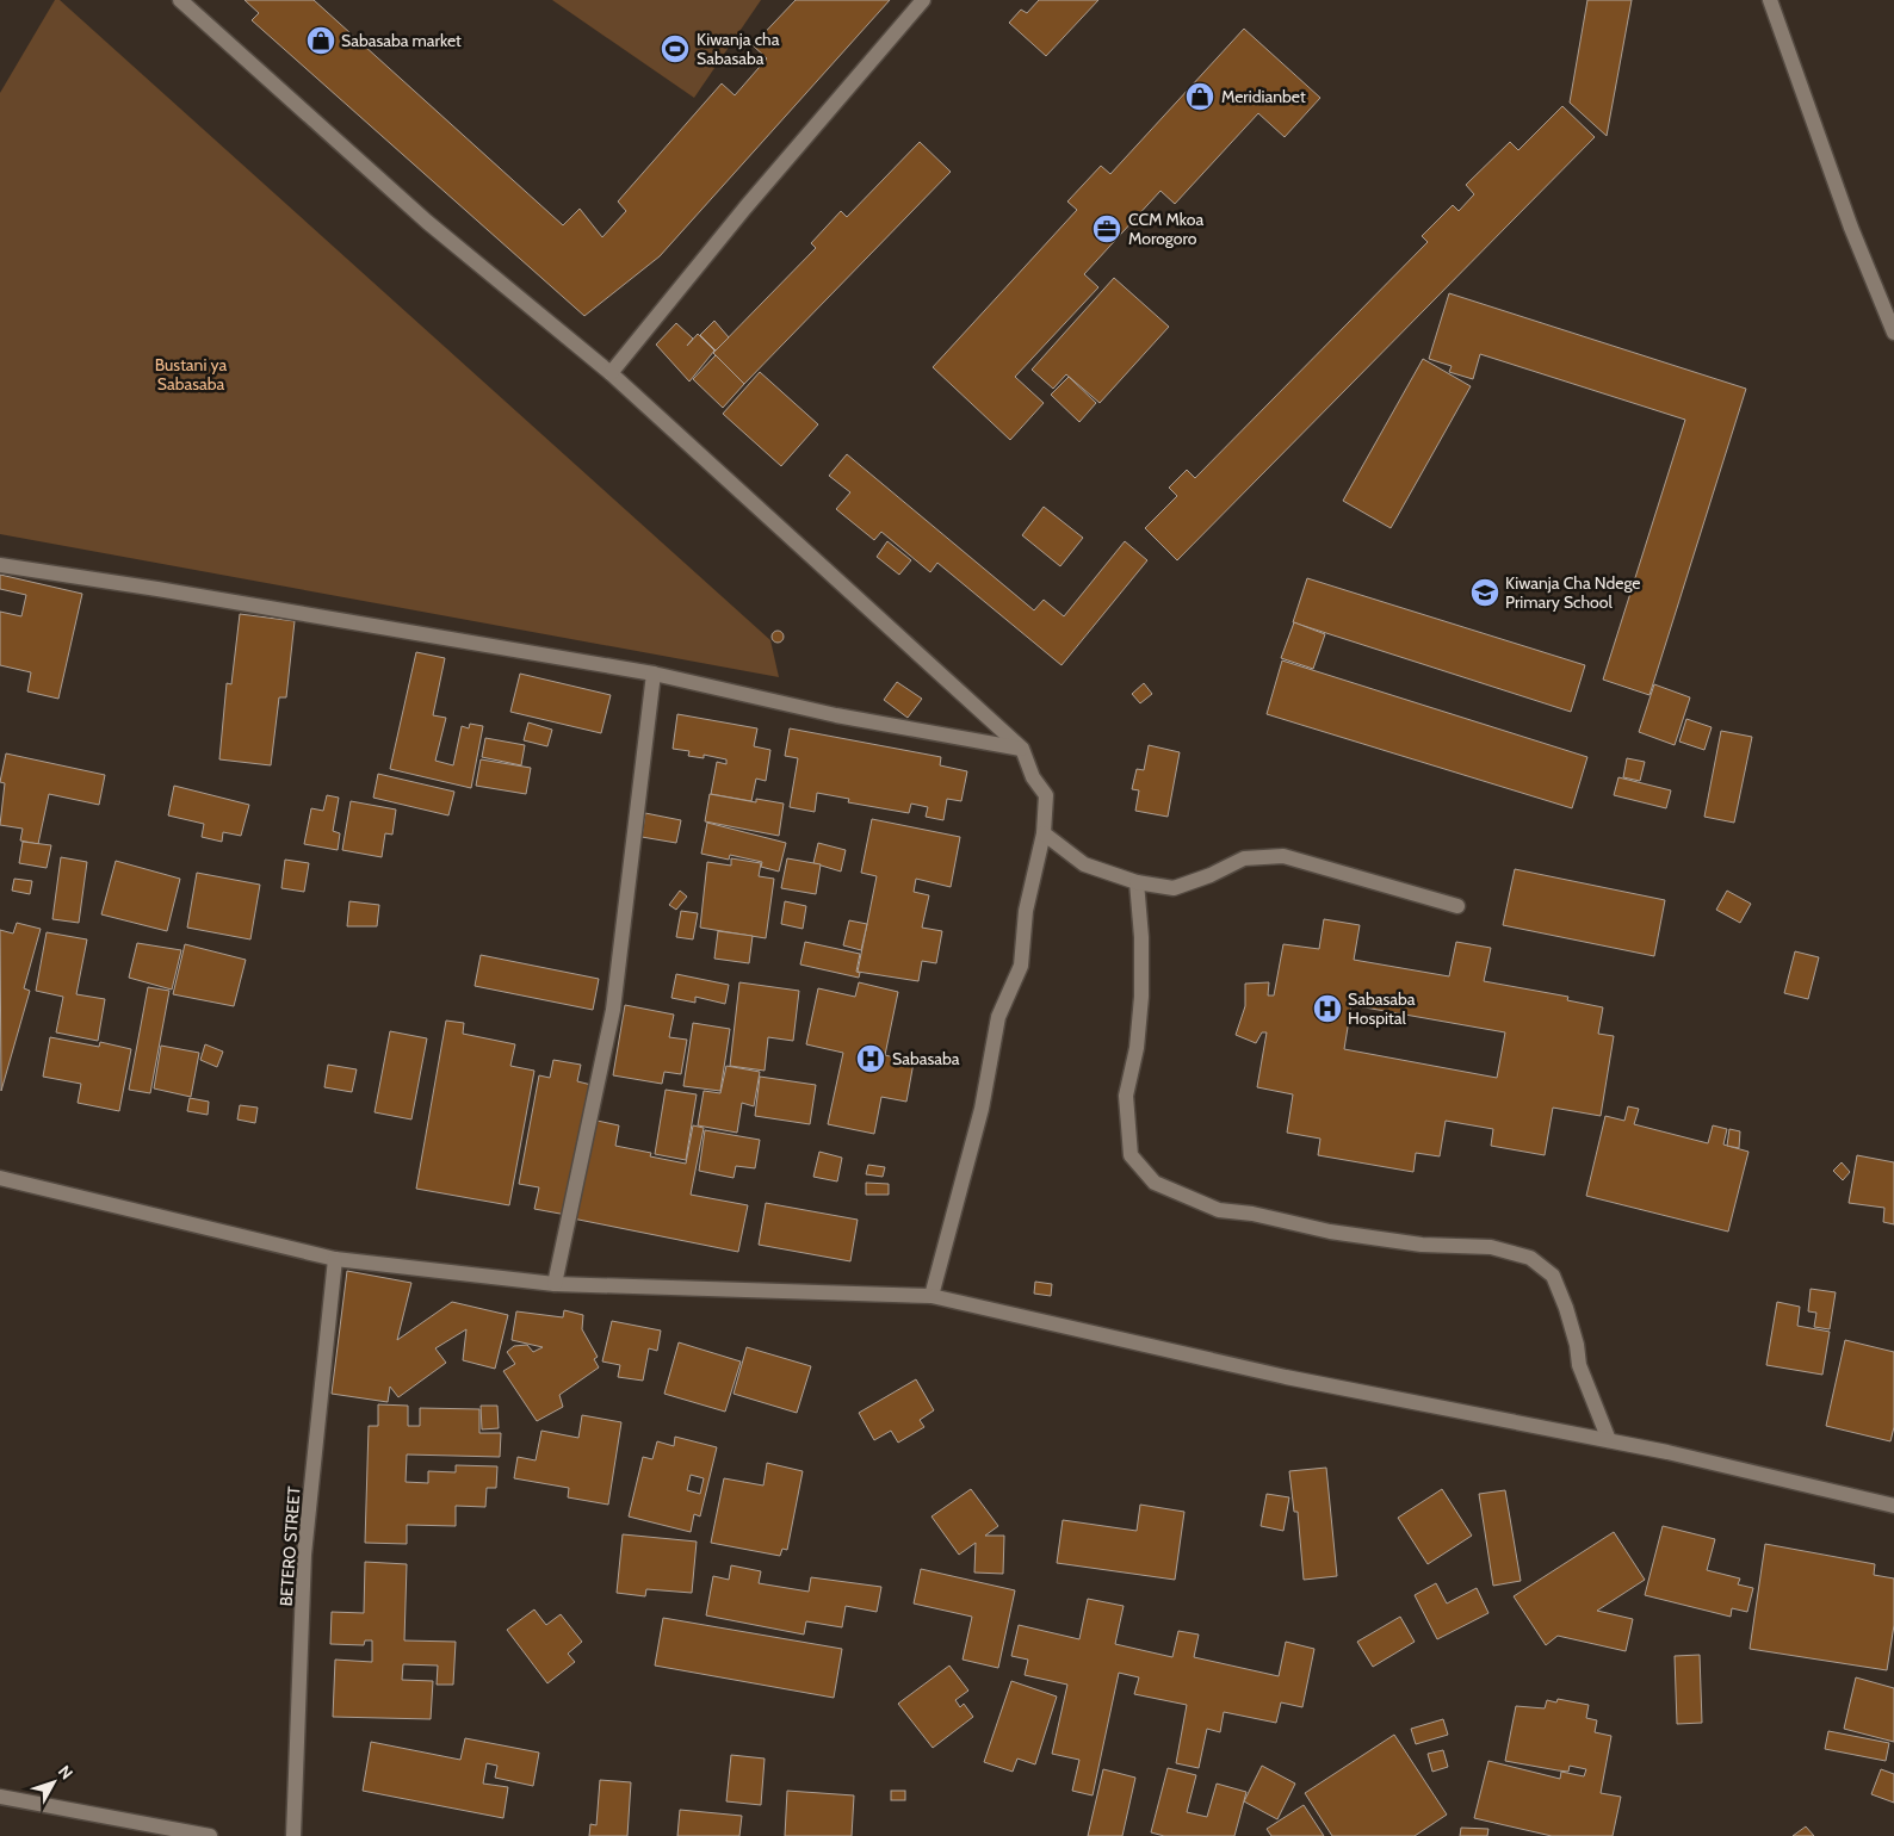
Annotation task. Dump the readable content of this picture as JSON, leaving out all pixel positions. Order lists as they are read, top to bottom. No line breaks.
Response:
{"streets":{"street":["BETERO STREET"]},"parks":["Bustani ya Sabasaba"],"places":{"shop":["Sabasaba market","Meridianbet"],"sports":["Kiwanja cha Sabasaba"],"office":["CCM Mkoa Morogoro"],"school or university":["Kiwanja Cha Ndege Primary School"],"hospital":["Sabasaba Hospital","Sabasaba"]},"north":"top right"}
